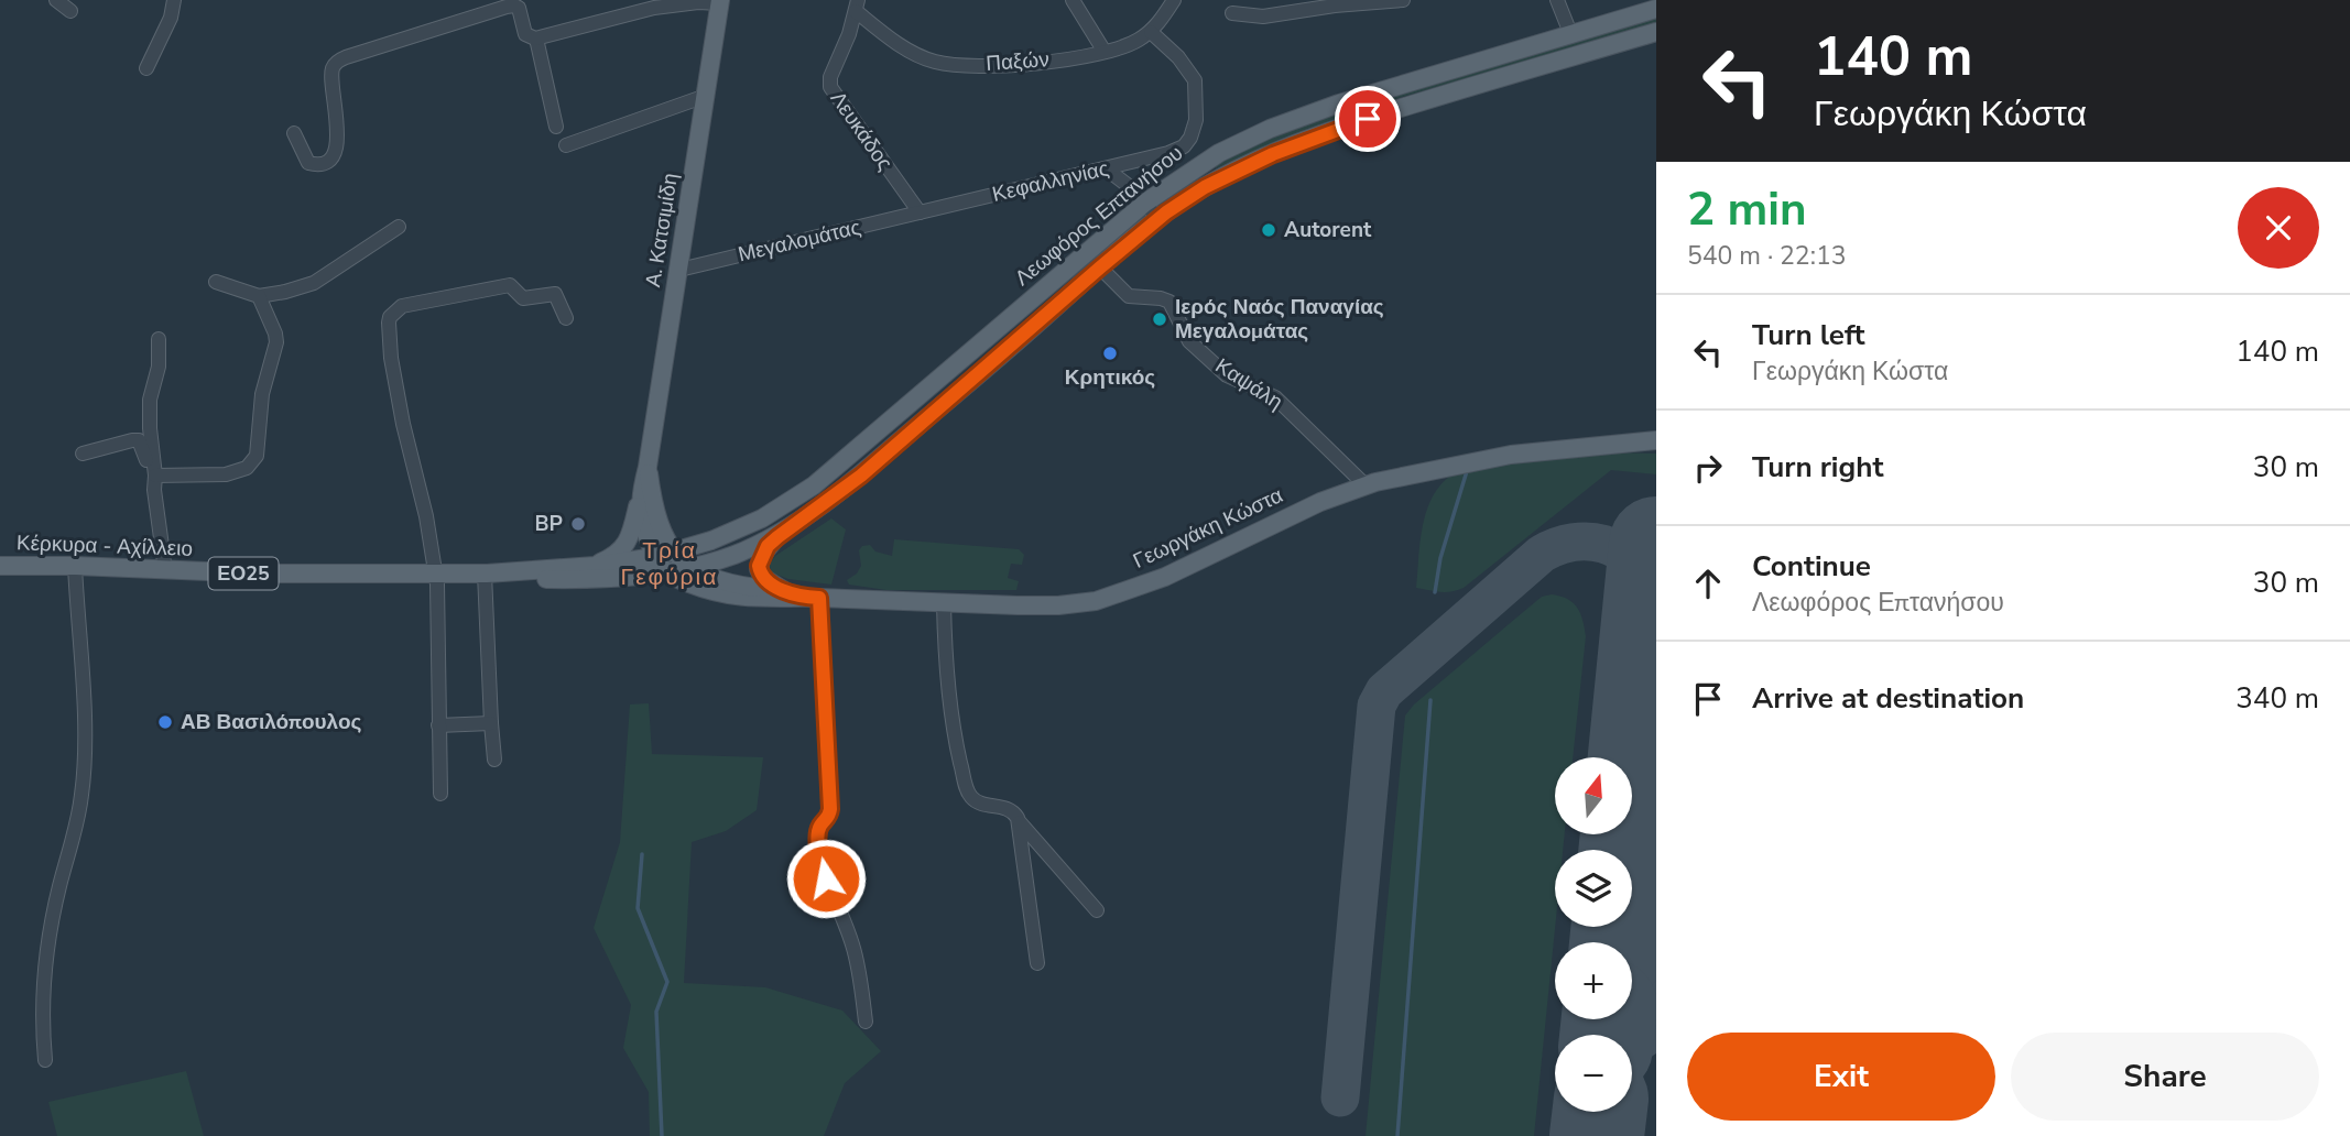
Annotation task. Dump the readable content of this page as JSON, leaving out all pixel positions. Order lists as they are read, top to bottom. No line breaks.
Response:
{"streets":{"main road":["Λεωφόρος Επτανήσου","Α. Κατσιμίδη","Γεωργάκη Κώστα","Κέρκυρα - Αχίλλειο","ΕΟ25"],"street":["Παξών","Λευκάδος","Κεφαλληνίας","Μεγαλομάτας","Καψάλη"]},"crossings":[["Παξών","Λευκάδος"],["Παξών","Κεφαλληνίας"],["Λευκάδος","Κεφαλληνίας"],["Λευκάδος","Μεγαλομάτας"],["Κεφαλληνίας","Μεγαλομάτας"],["Λεωφόρος Επτανήσου","Α. Κατσιμίδη"],["Λεωφόρος Επτανήσου","Καψάλη"],["Λεωφόρος Επτανήσου","Γεωργάκη Κώστα"],["Λεωφόρος Επτανήσου","Κέρκυρα - Αχίλλειο"],["Α. Κατσιμίδη","Μεγαλομάτας"],["Α. Κατσιμίδη","Γεωργάκη Κώστα"],["Α. Κατσιμίδη","Κέρκυρα - Αχίλλειο"],["Καψάλη","Γεωργάκη Κώστα"],["Γεωργάκη Κώστα","Κέρκυρα - Αχίλλειο"]],"districts":["Τρία Γεφύρια"],"places":["Autorent","Ιερός Ναός Παναγίας Μεγαλομάτας","Κρητικός","BP","ΑΒ Βασιλόπουλος"],"north":"top","page":{"turn":["140 m","Γεωργάκη Κώστα"],"heading":["2 min","540 m · 22:13"],"list":[{"name":"Turn left","note":"Γεωργάκη Κώστα","value":"140 m"},{"name":"Turn right","value":"30 m"},{"name":"Continue","note":"Λεωφόρος Επτανήσου","value":"30 m"},{"name":"Arrive at destination","value":"340 m"}],"map_buttons":["+","−"],"buttons":["Exit","Share"]}}
